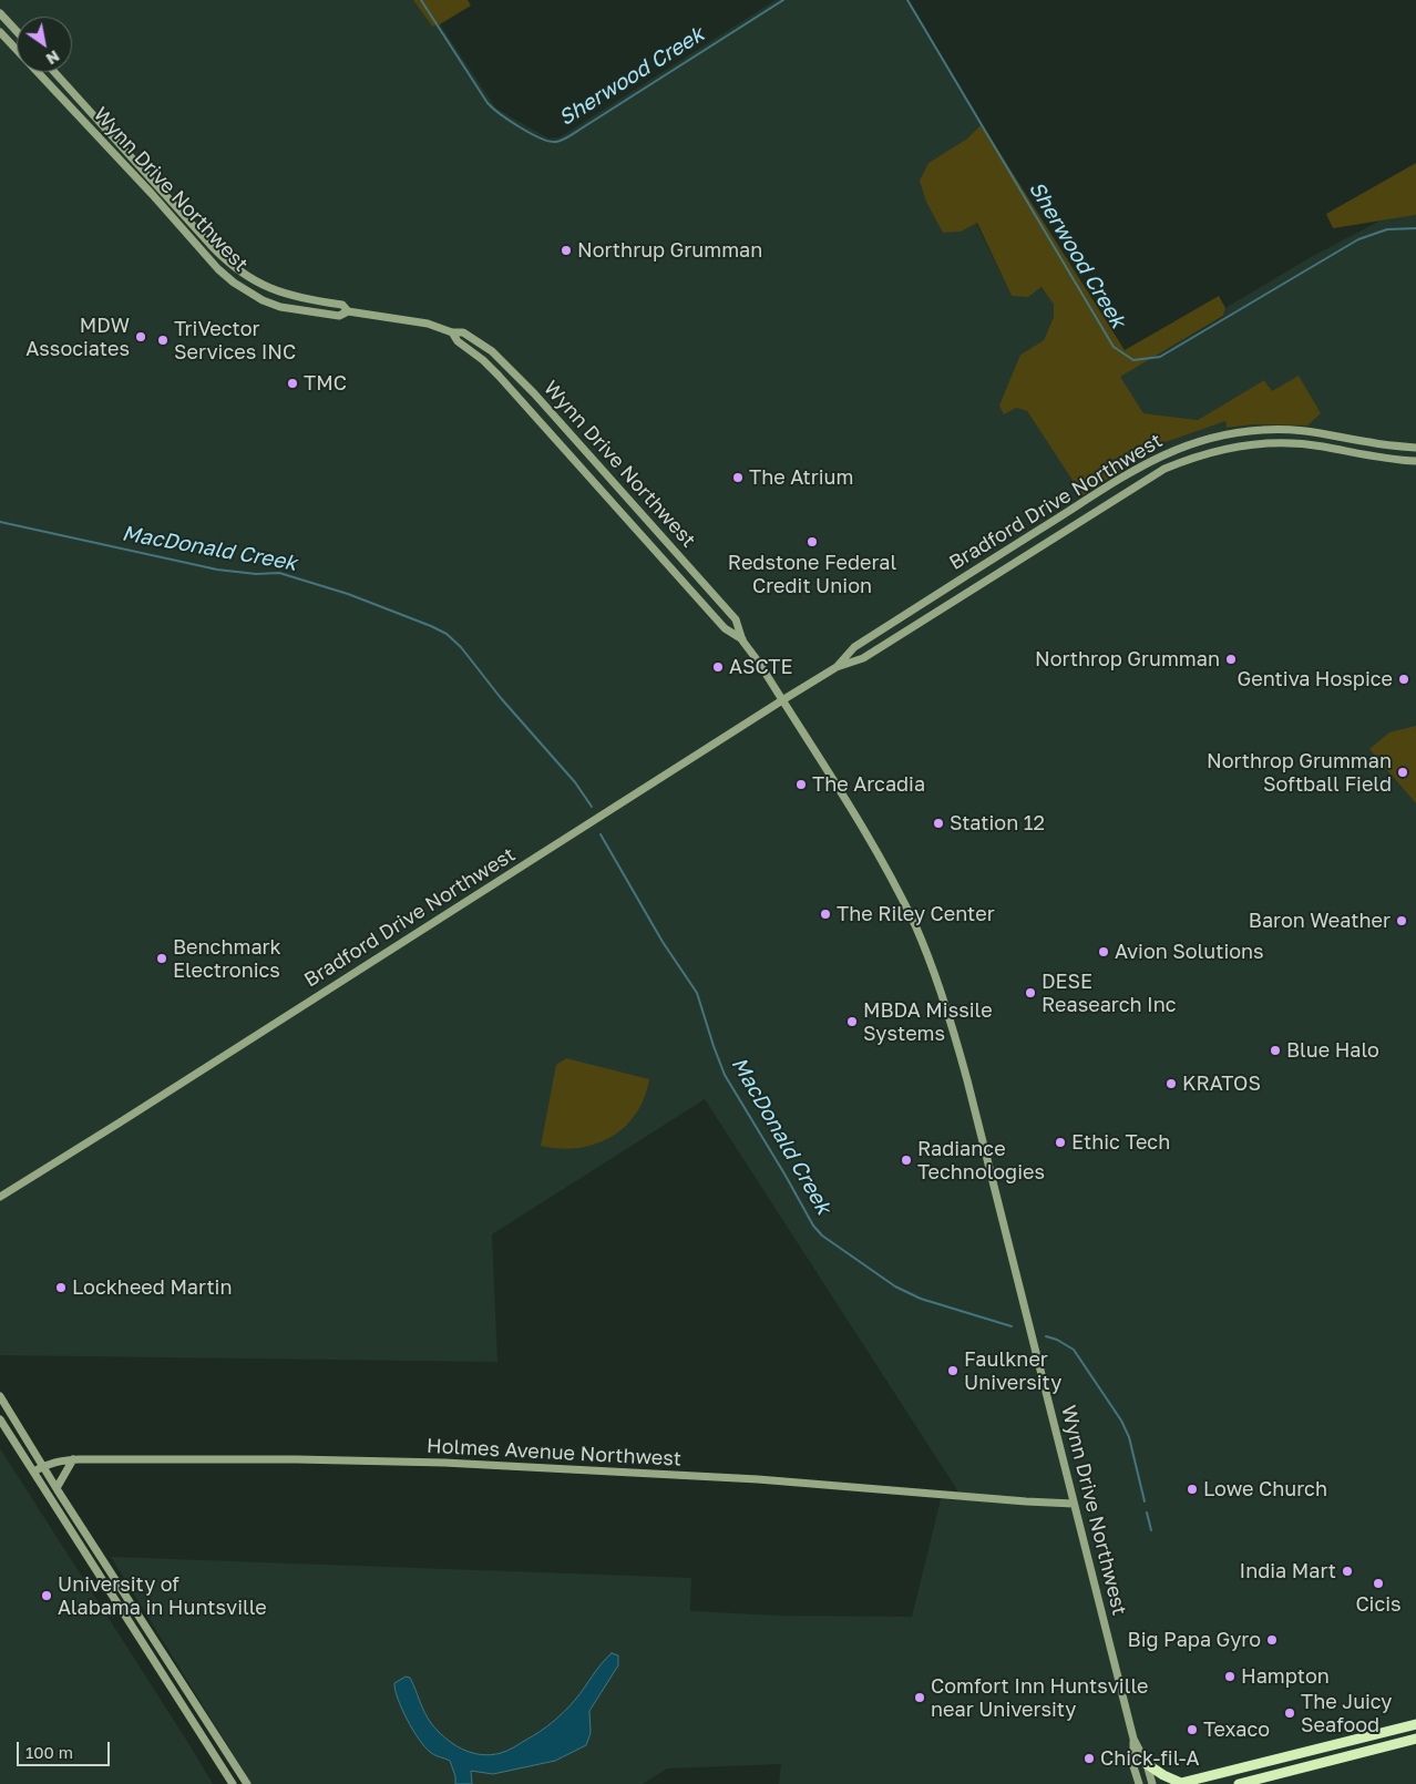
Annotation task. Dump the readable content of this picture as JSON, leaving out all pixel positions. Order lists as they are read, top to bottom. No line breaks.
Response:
{"streets":{"street":["Wynn Drive Northwest","Bradford Drive Northwest","Holmes Avenue Northwest"]},"crossings":[["Wynn Drive Northwest","Bradford Drive Northwest"],["Wynn Drive Northwest","Holmes Avenue Northwest"]],"water":["Sherwood Creek","MacDonald Creek"],"places":["Northrup Grumman","MDW Associates","TriVector Services INC","TMC","The Atrium","Redstone Federal Credit Union","Northrop Grumman","ASCTE","Gentiva Hospice","Northrop Grumman Softball Field","The Arcadia","Station 12","The Riley Center","Baron Weather","Avion Solutions","Benchmark Electronics","DESE Reasearch Inc","MBDA Missile Systems","Blue Halo","KRATOS","Ethic Tech","Radiance Technologies","Lockheed Martin","Faulkner University","Lowe Church","India Mart","Cicis","University of Alabama in Huntsville","Big Papa Gyro","Hampton","Comfort Inn Huntsville near University","The Juicy Seafood","Texaco","Chick-fil-A"],"scale_bar":"100 m","north":"bottom right"}
